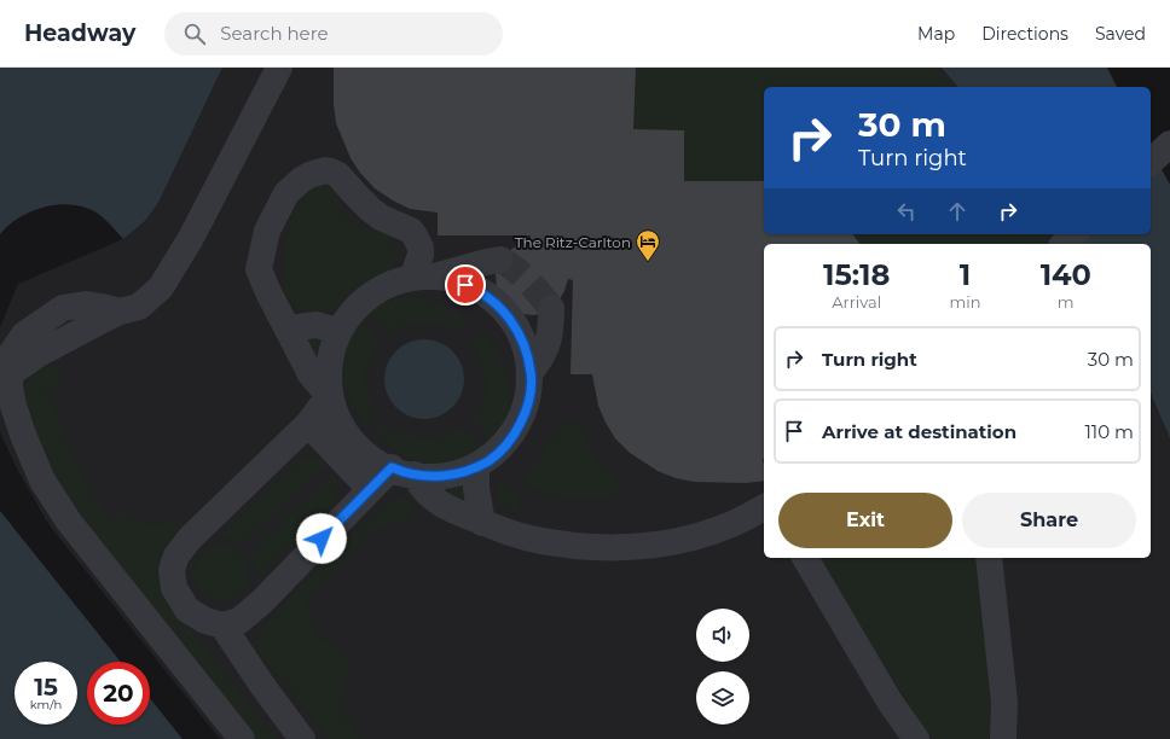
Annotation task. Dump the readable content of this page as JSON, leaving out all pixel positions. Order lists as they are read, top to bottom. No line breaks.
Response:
{"places":{"hotel":["The Ritz-Carlton"]},"page":{"header":"Headway","search":"Search here","nav":["Map","Directions","Saved"],"turn":["30 m","Turn right"],"eta":["15:18","Arrival","1","min","140","m"],"list":[{"name":"Turn right","value":"30 m"},{"name":"Arrive at destination","value":"110 m"}],"buttons":["Exit","Share"],"speed":"15 km/h","limit":"20"}}
